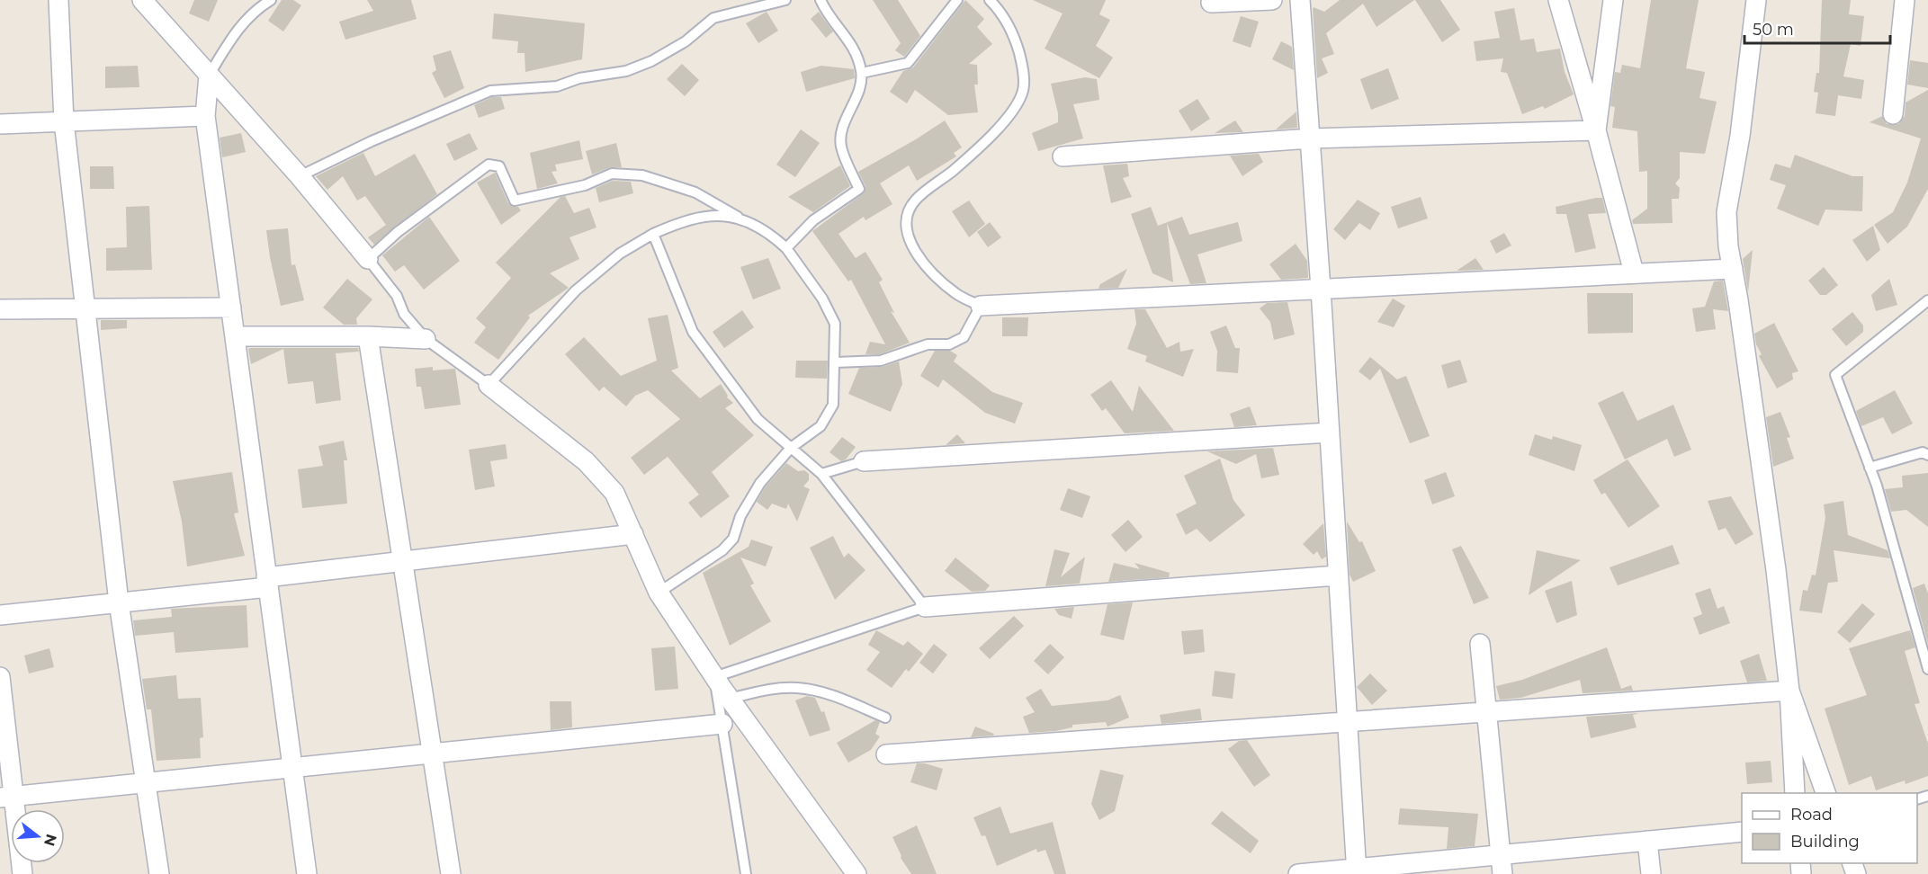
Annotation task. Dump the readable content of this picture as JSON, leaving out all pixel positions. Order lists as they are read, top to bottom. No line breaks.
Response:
{"legend":["Road","Building"],"scale_bar":"50 m","north":"right"}
